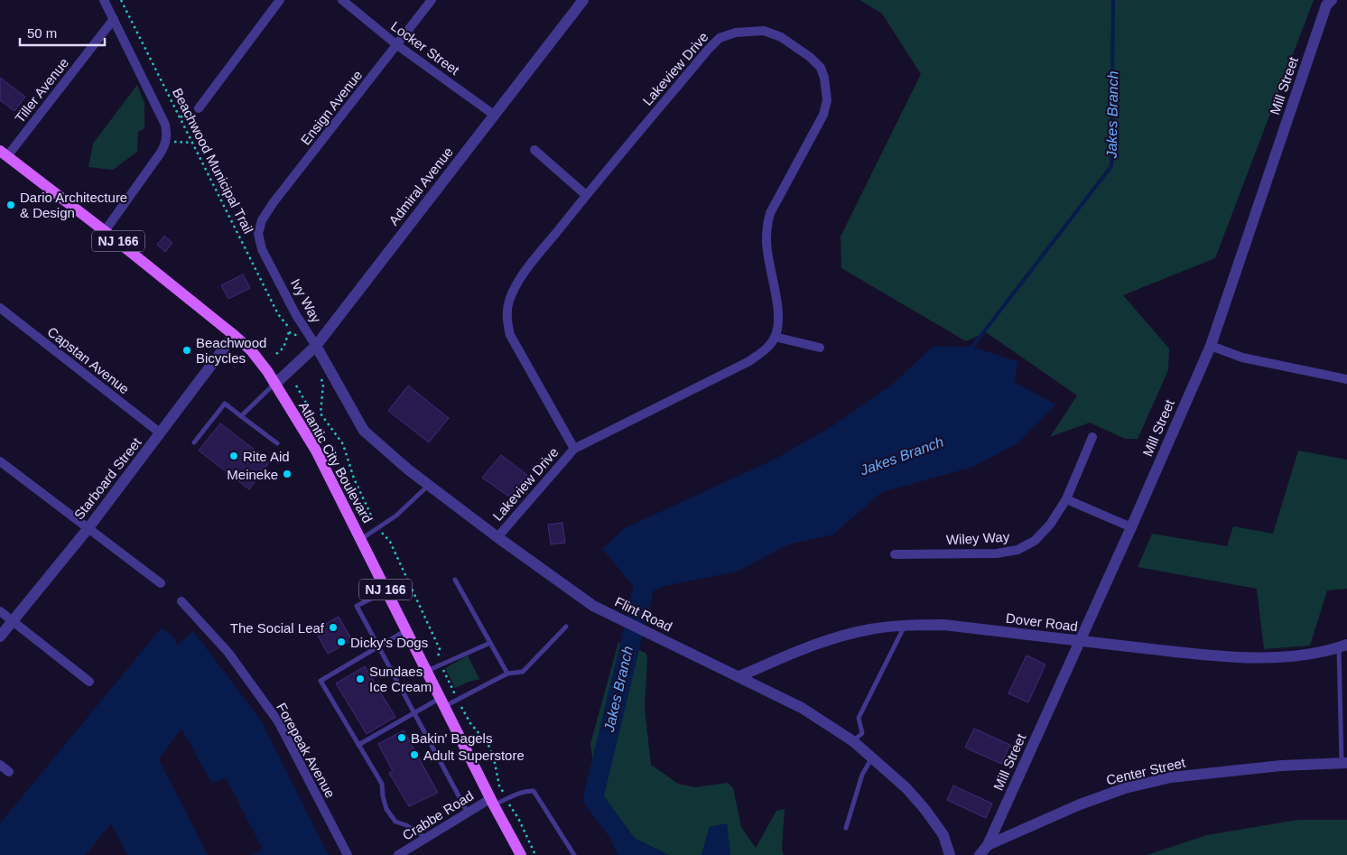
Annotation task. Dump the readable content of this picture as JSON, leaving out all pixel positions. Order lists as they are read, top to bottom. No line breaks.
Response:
{"streets":{"main road":["NJ 166","Atlantic City Boulevard"],"street":["Locker Street","Lakeview Drive","Mill Street","Tiller Avenue","Ensign Avenue","Admiral Avenue","Ivy Way","Capstan Avenue","Starboard Street","Wiley Way","Flint Road","Dover Road","Forepeak Avenue","Center Street","Crabbe Road"],"path":["Beachwood Municipal Trail"]},"crossings":[["Locker Street","Ensign Avenue"],["Locker Street","Admiral Avenue"],["Lakeview Drive","Flint Road"],["Mill Street","Dover Road"],["Mill Street","Center Street"],["Tiller Avenue","Atlantic City Boulevard"],["Ensign Avenue","Ivy Way"],["Admiral Avenue","Ivy Way"],["Admiral Avenue","Atlantic City Boulevard"],["Ivy Way","Flint Road"],["Capstan Avenue","Starboard Street"],["Atlantic City Boulevard","Starboard Street"],["Atlantic City Boulevard","Crabbe Road"],["Flint Road","Dover Road"]],"water":["Jakes Branch"],"places":["Dario Architecture & Design","Beachwood Bicycles","Rite Aid","Meineke","The Social Leaf","Dicky's Dogs","Sundaes Ice Cream","Bakin' Bagels","Adult Superstore"],"scale_bar":"50 m"}
